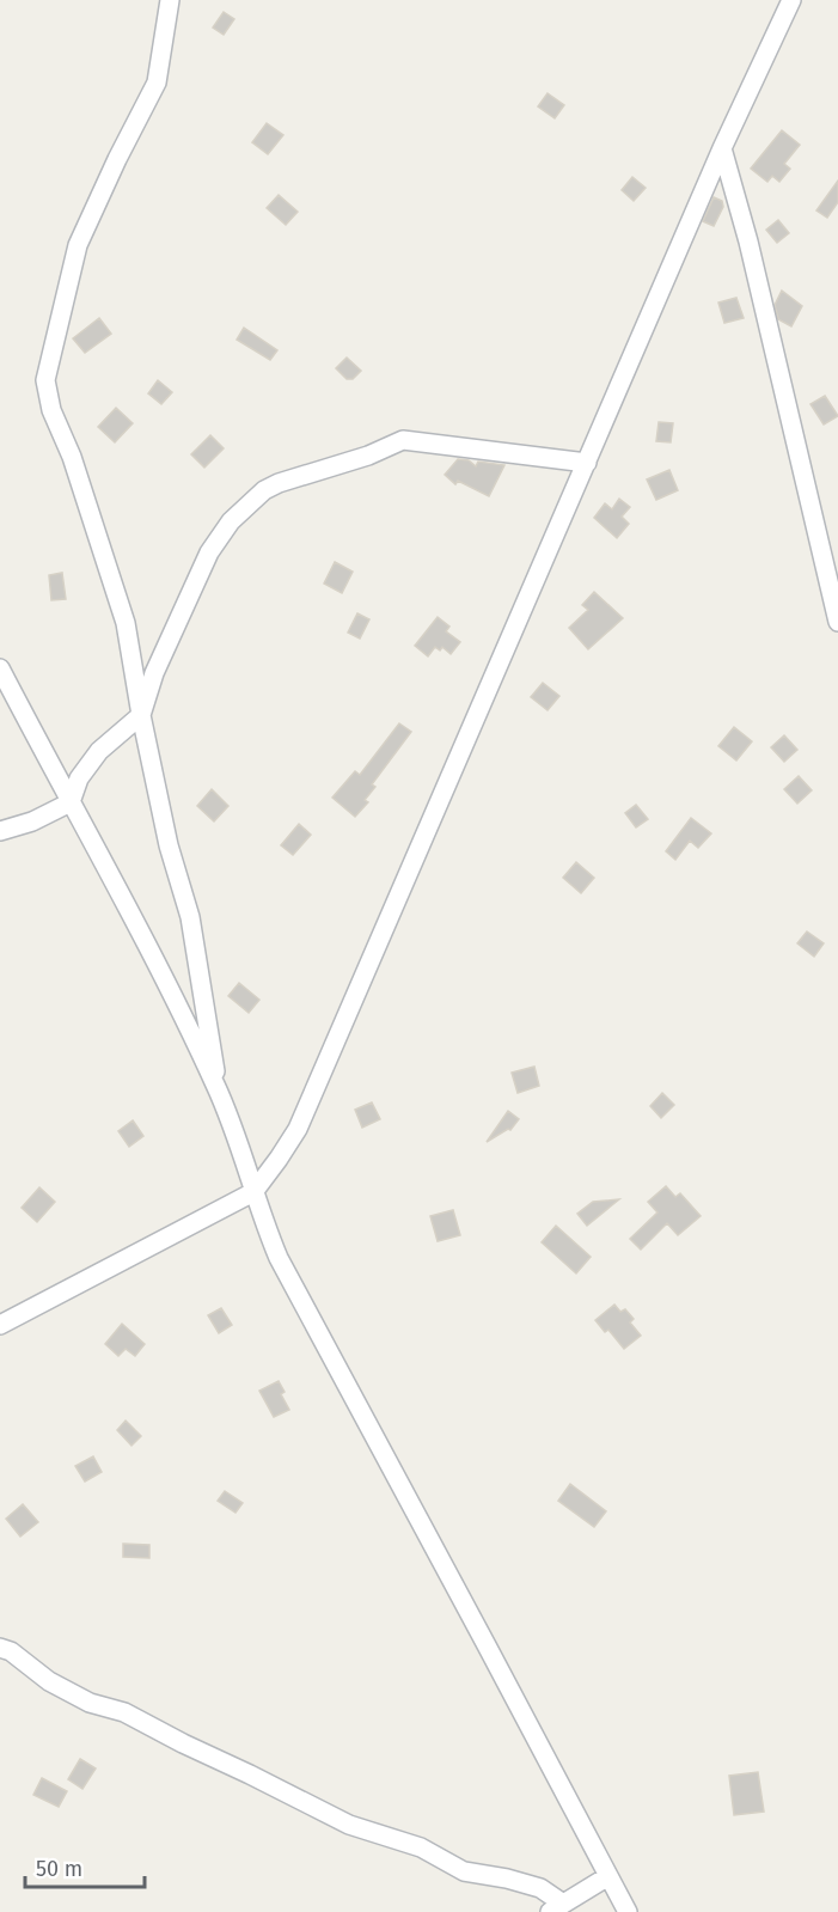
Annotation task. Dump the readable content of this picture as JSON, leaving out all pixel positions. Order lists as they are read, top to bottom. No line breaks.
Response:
{"scale_bar":"50 m"}
